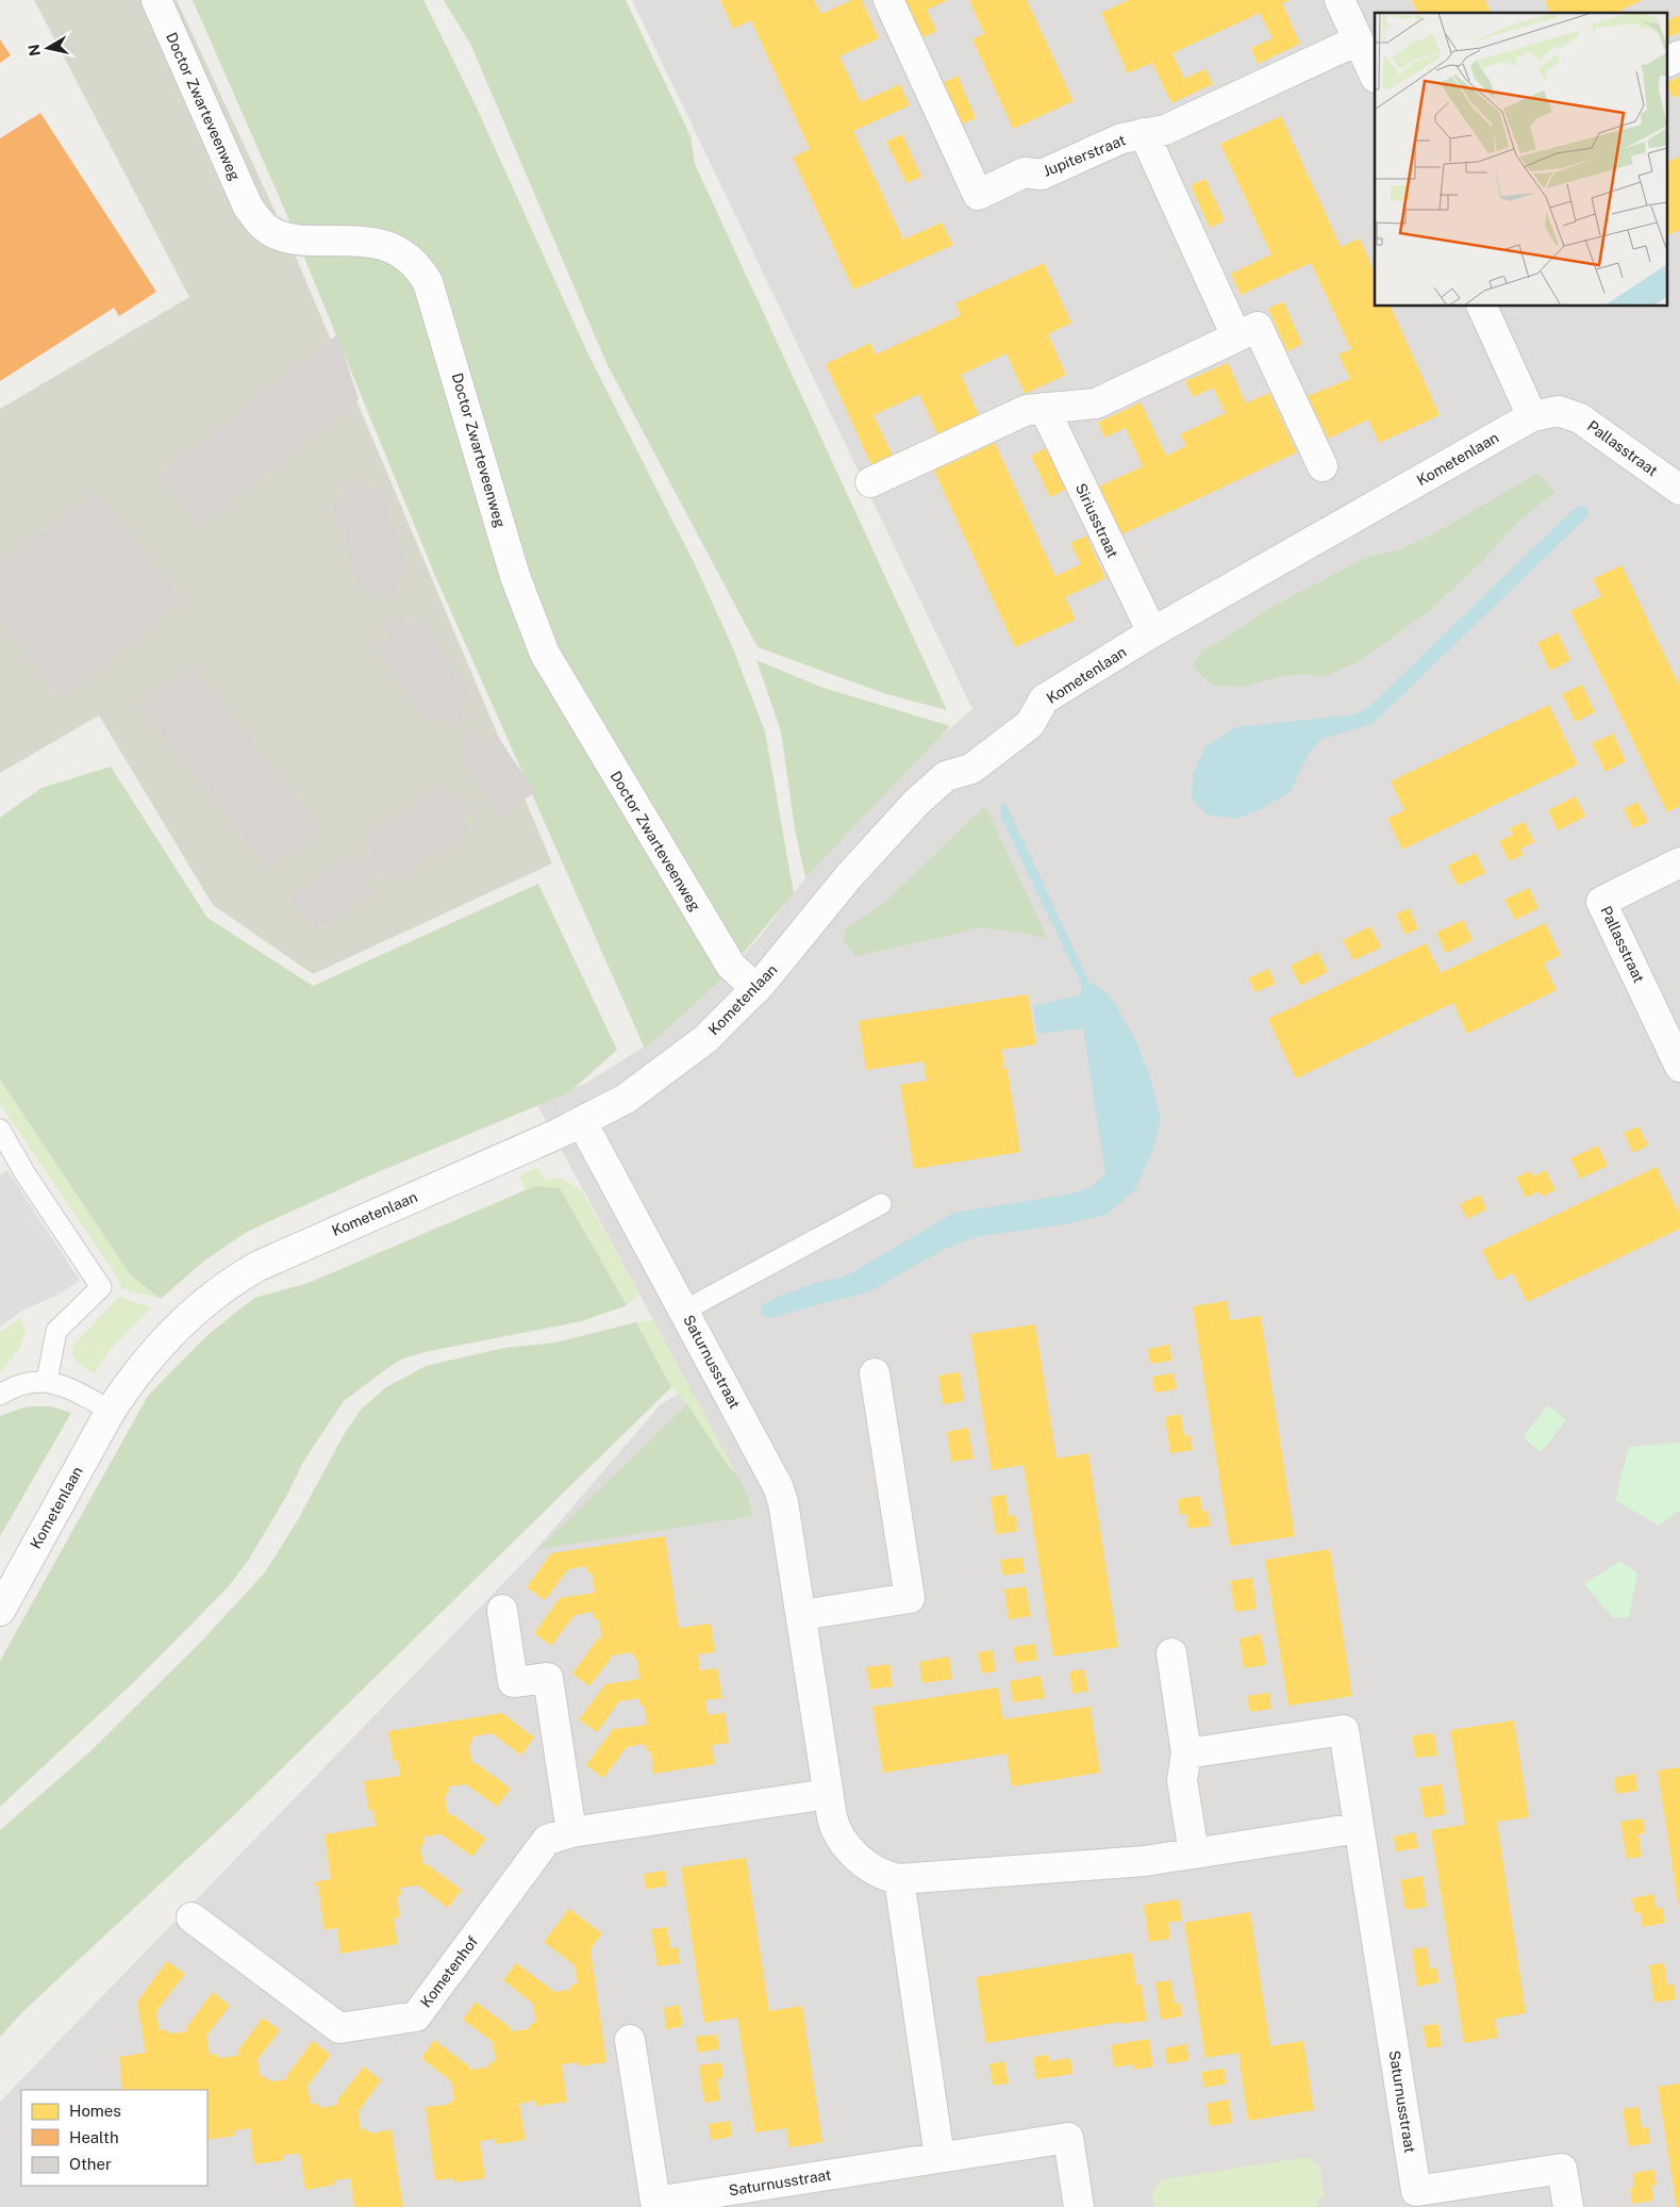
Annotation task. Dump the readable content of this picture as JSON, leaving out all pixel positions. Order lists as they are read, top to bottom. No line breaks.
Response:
{"streets":{"street":["Doctor Zwarteveenweg","Jupiterstraat","Pallasstraat","Kometenlaan","Siriusstraat","Saturnusstraat","Kometenhof"]},"crossings":[["Doctor Zwarteveenweg","Kometenlaan"],["Pallasstraat","Kometenlaan"],["Kometenlaan","Siriusstraat"],["Kometenlaan","Saturnusstraat"],["Saturnusstraat","Kometenhof"]],"legend":["Homes","Health","Other"],"north":"left"}
